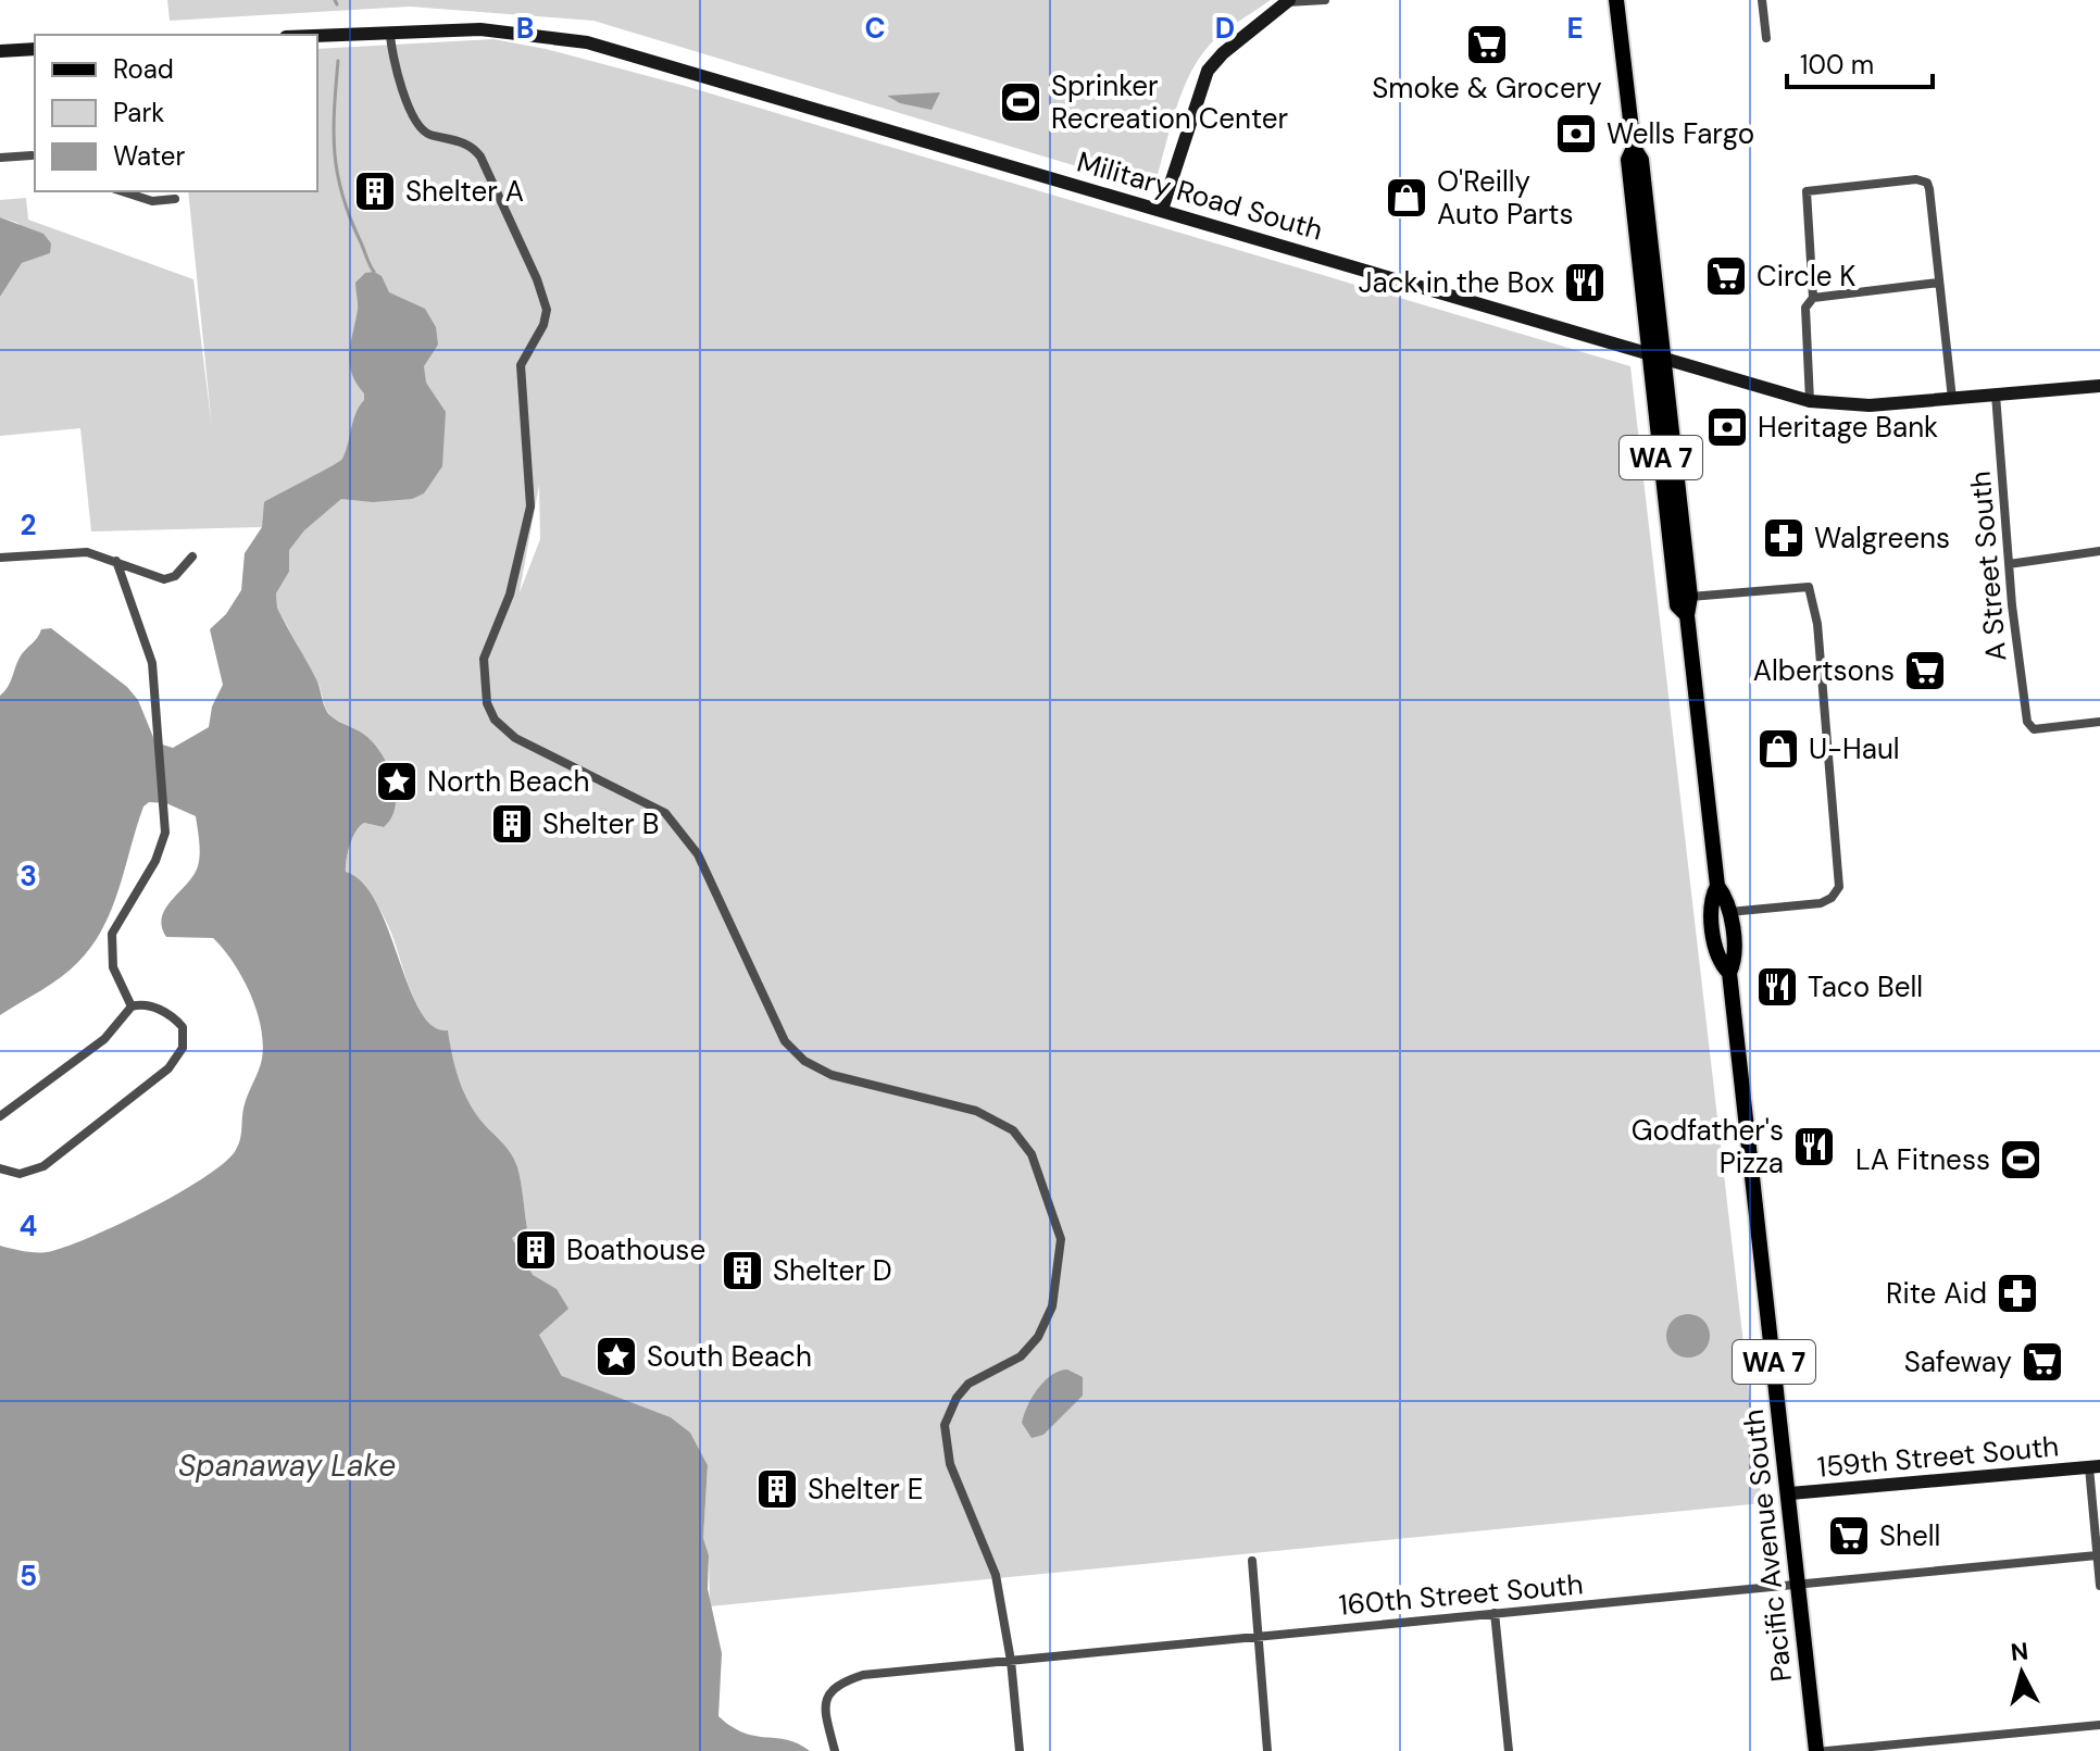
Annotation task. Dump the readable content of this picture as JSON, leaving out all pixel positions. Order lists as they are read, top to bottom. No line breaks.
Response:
{"streets":{"main road":["Military Road South","WA 7","159th Street South","Pacific Avenue South"],"street":["A Street South","160th Street South"]},"crossings":[["Military Road South","A Street South"],["Military Road South","Pacific Avenue South"],["159th Street South","Pacific Avenue South"],["Pacific Avenue South","160th Street South"]],"water":["Spanaway Lake"],"places":{"supermarket":["Smoke & Grocery","Circle K","Albertsons","Safeway","Shell"],"sports":["Sprinker Recreation Center","LA Fitness"],"bank":["Wells Fargo","Heritage Bank"],"building":["Shelter A","Shelter B","Boathouse","Shelter D","Shelter E"],"shop":["O'Reilly Auto Parts","U-Haul"],"restaurant":["Jack in the Box","Taco Bell","Godfather's Pizza"],"pharmacy":["Walgreens","Rite Aid"],"place":["North Beach","South Beach"]},"legend":["Road","Park","Water"],"scale_bar":"100 m","north":"top","grid":{"columns":["B","C","D","E"],"rows":["2","3","4","5"]}}
